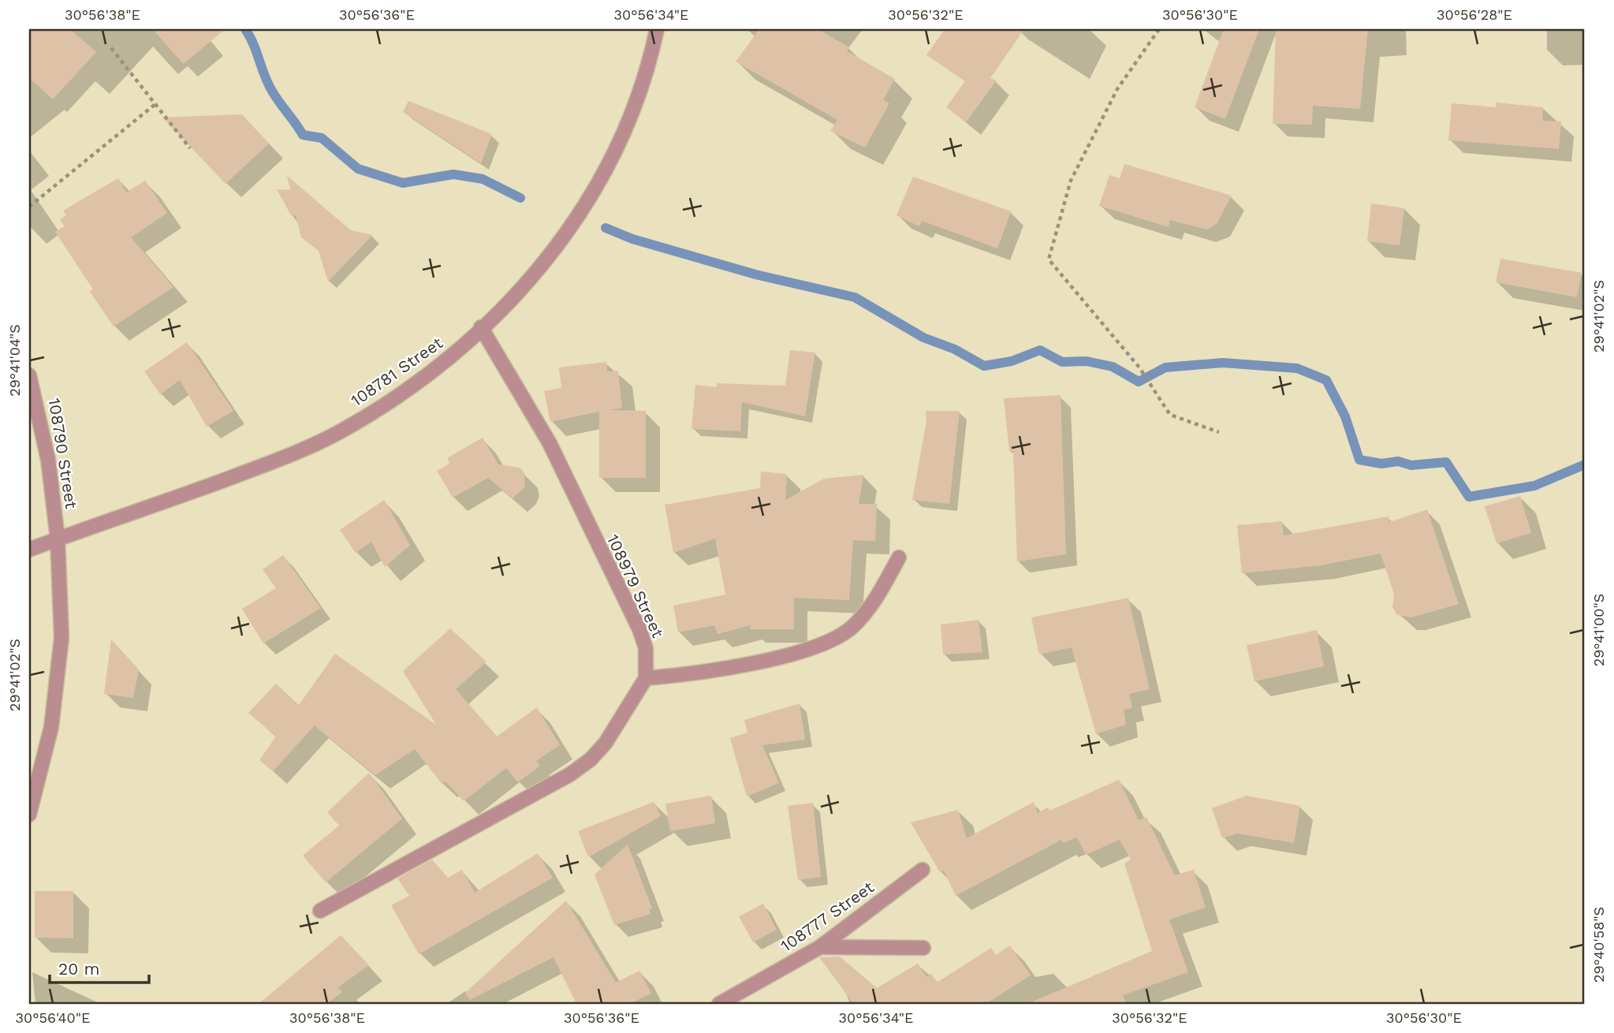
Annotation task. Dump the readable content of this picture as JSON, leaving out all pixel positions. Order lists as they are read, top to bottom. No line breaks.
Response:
{"streets":{"street":["108781 Street","108790 Street","108979 Street","108777 Street"]},"crossings":[["108781 Street","108790 Street"],["108781 Street","108979 Street"]],"scale_bar":"20 m","coordinates":["30°56'38\"E","30°56'36\"E","30°56'34\"E","30°56'32\"E","30°56'30\"E","30°56'28\"E","29°41'02\"S","29°41'04\"S","29°41'00\"S","29°40'58\"S","30°56'40\"E"]}
